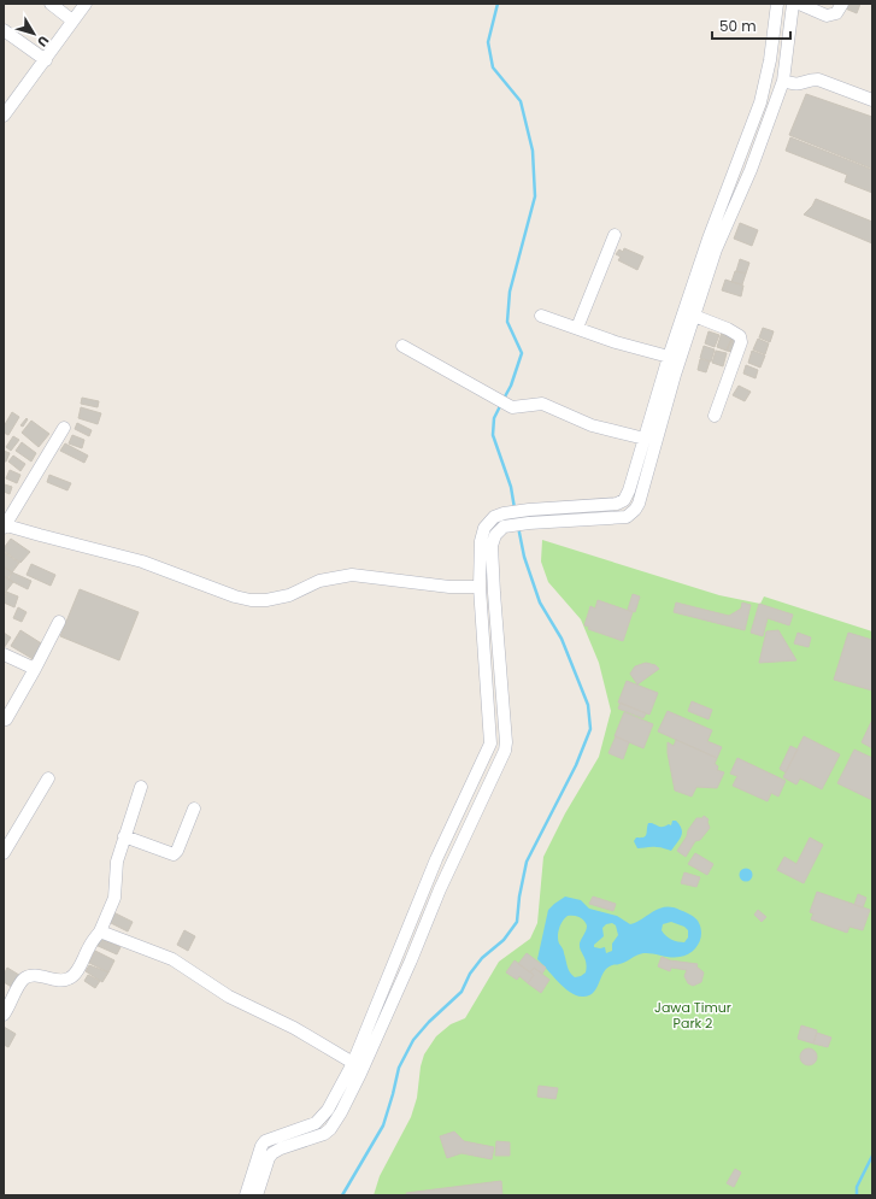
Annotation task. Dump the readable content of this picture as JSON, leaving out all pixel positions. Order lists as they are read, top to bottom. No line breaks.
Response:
{"parks":["Jawa Timur Park 2"],"scale_bar":"50 m","north":"bottom right"}
